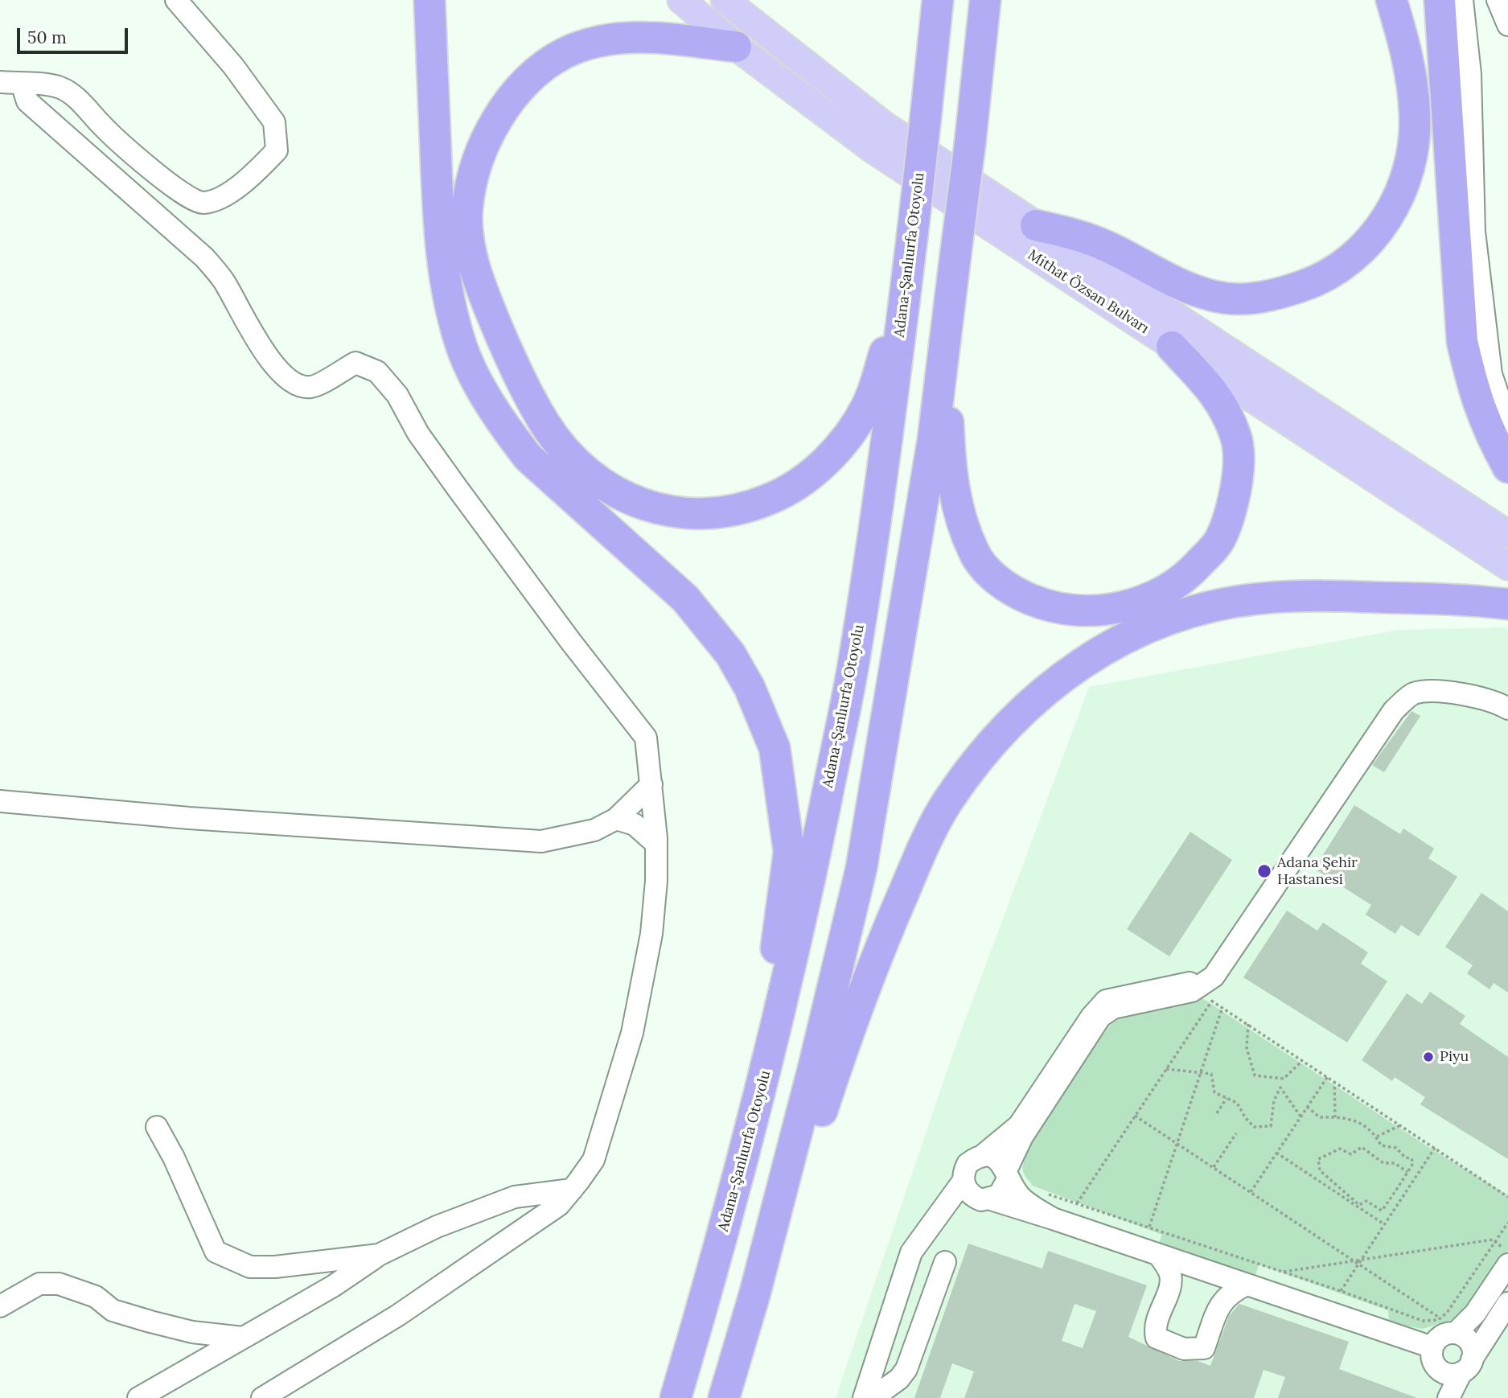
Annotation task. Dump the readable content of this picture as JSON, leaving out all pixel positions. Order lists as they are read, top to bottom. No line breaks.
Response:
{"streets":{"highway":["Adana-Şanlıurfa Otoyolu"],"main road":["Mithat Özsan Bulvarı"]},"places":["Adana Şehir Hastanesi","Piyu"],"scale_bar":"50 m"}
